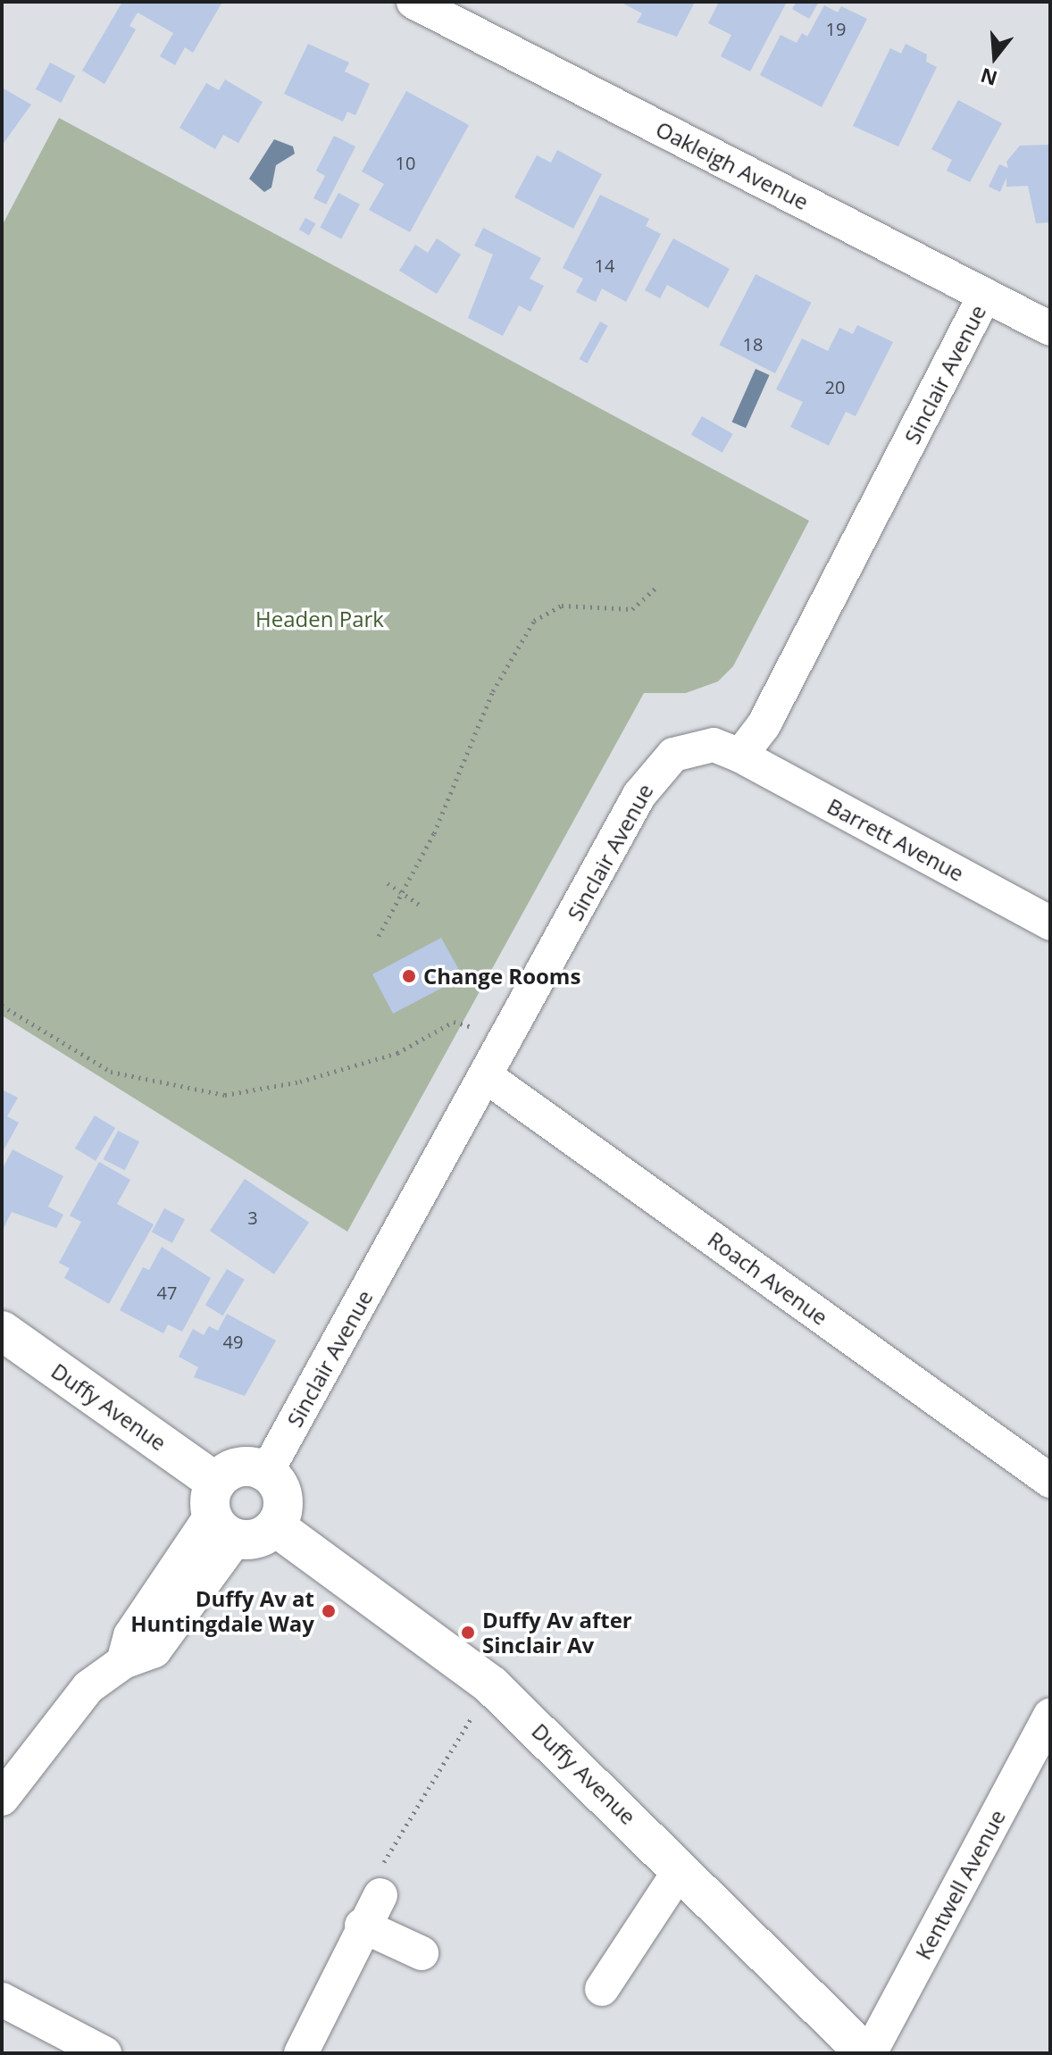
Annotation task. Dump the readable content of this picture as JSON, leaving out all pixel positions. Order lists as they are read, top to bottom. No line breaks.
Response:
{"streets":{"main road":["Duffy Avenue"],"street":["Oakleigh Avenue","Sinclair Avenue","Barrett Avenue","Roach Avenue","Kentwell Avenue"]},"crossings":[["Oakleigh Avenue","Sinclair Avenue"],["Sinclair Avenue","Barrett Avenue"],["Sinclair Avenue","Roach Avenue"],["Sinclair Avenue","Duffy Avenue"],["Duffy Avenue","Kentwell Avenue"]],"parks":["Headen Park"],"places":["Change Rooms","Duffy Av at Huntingdale Way","Duffy Av after Sinclair Av"],"house_numbers":["19","10","14","18","20","3","47","49"],"north":"bottom"}
